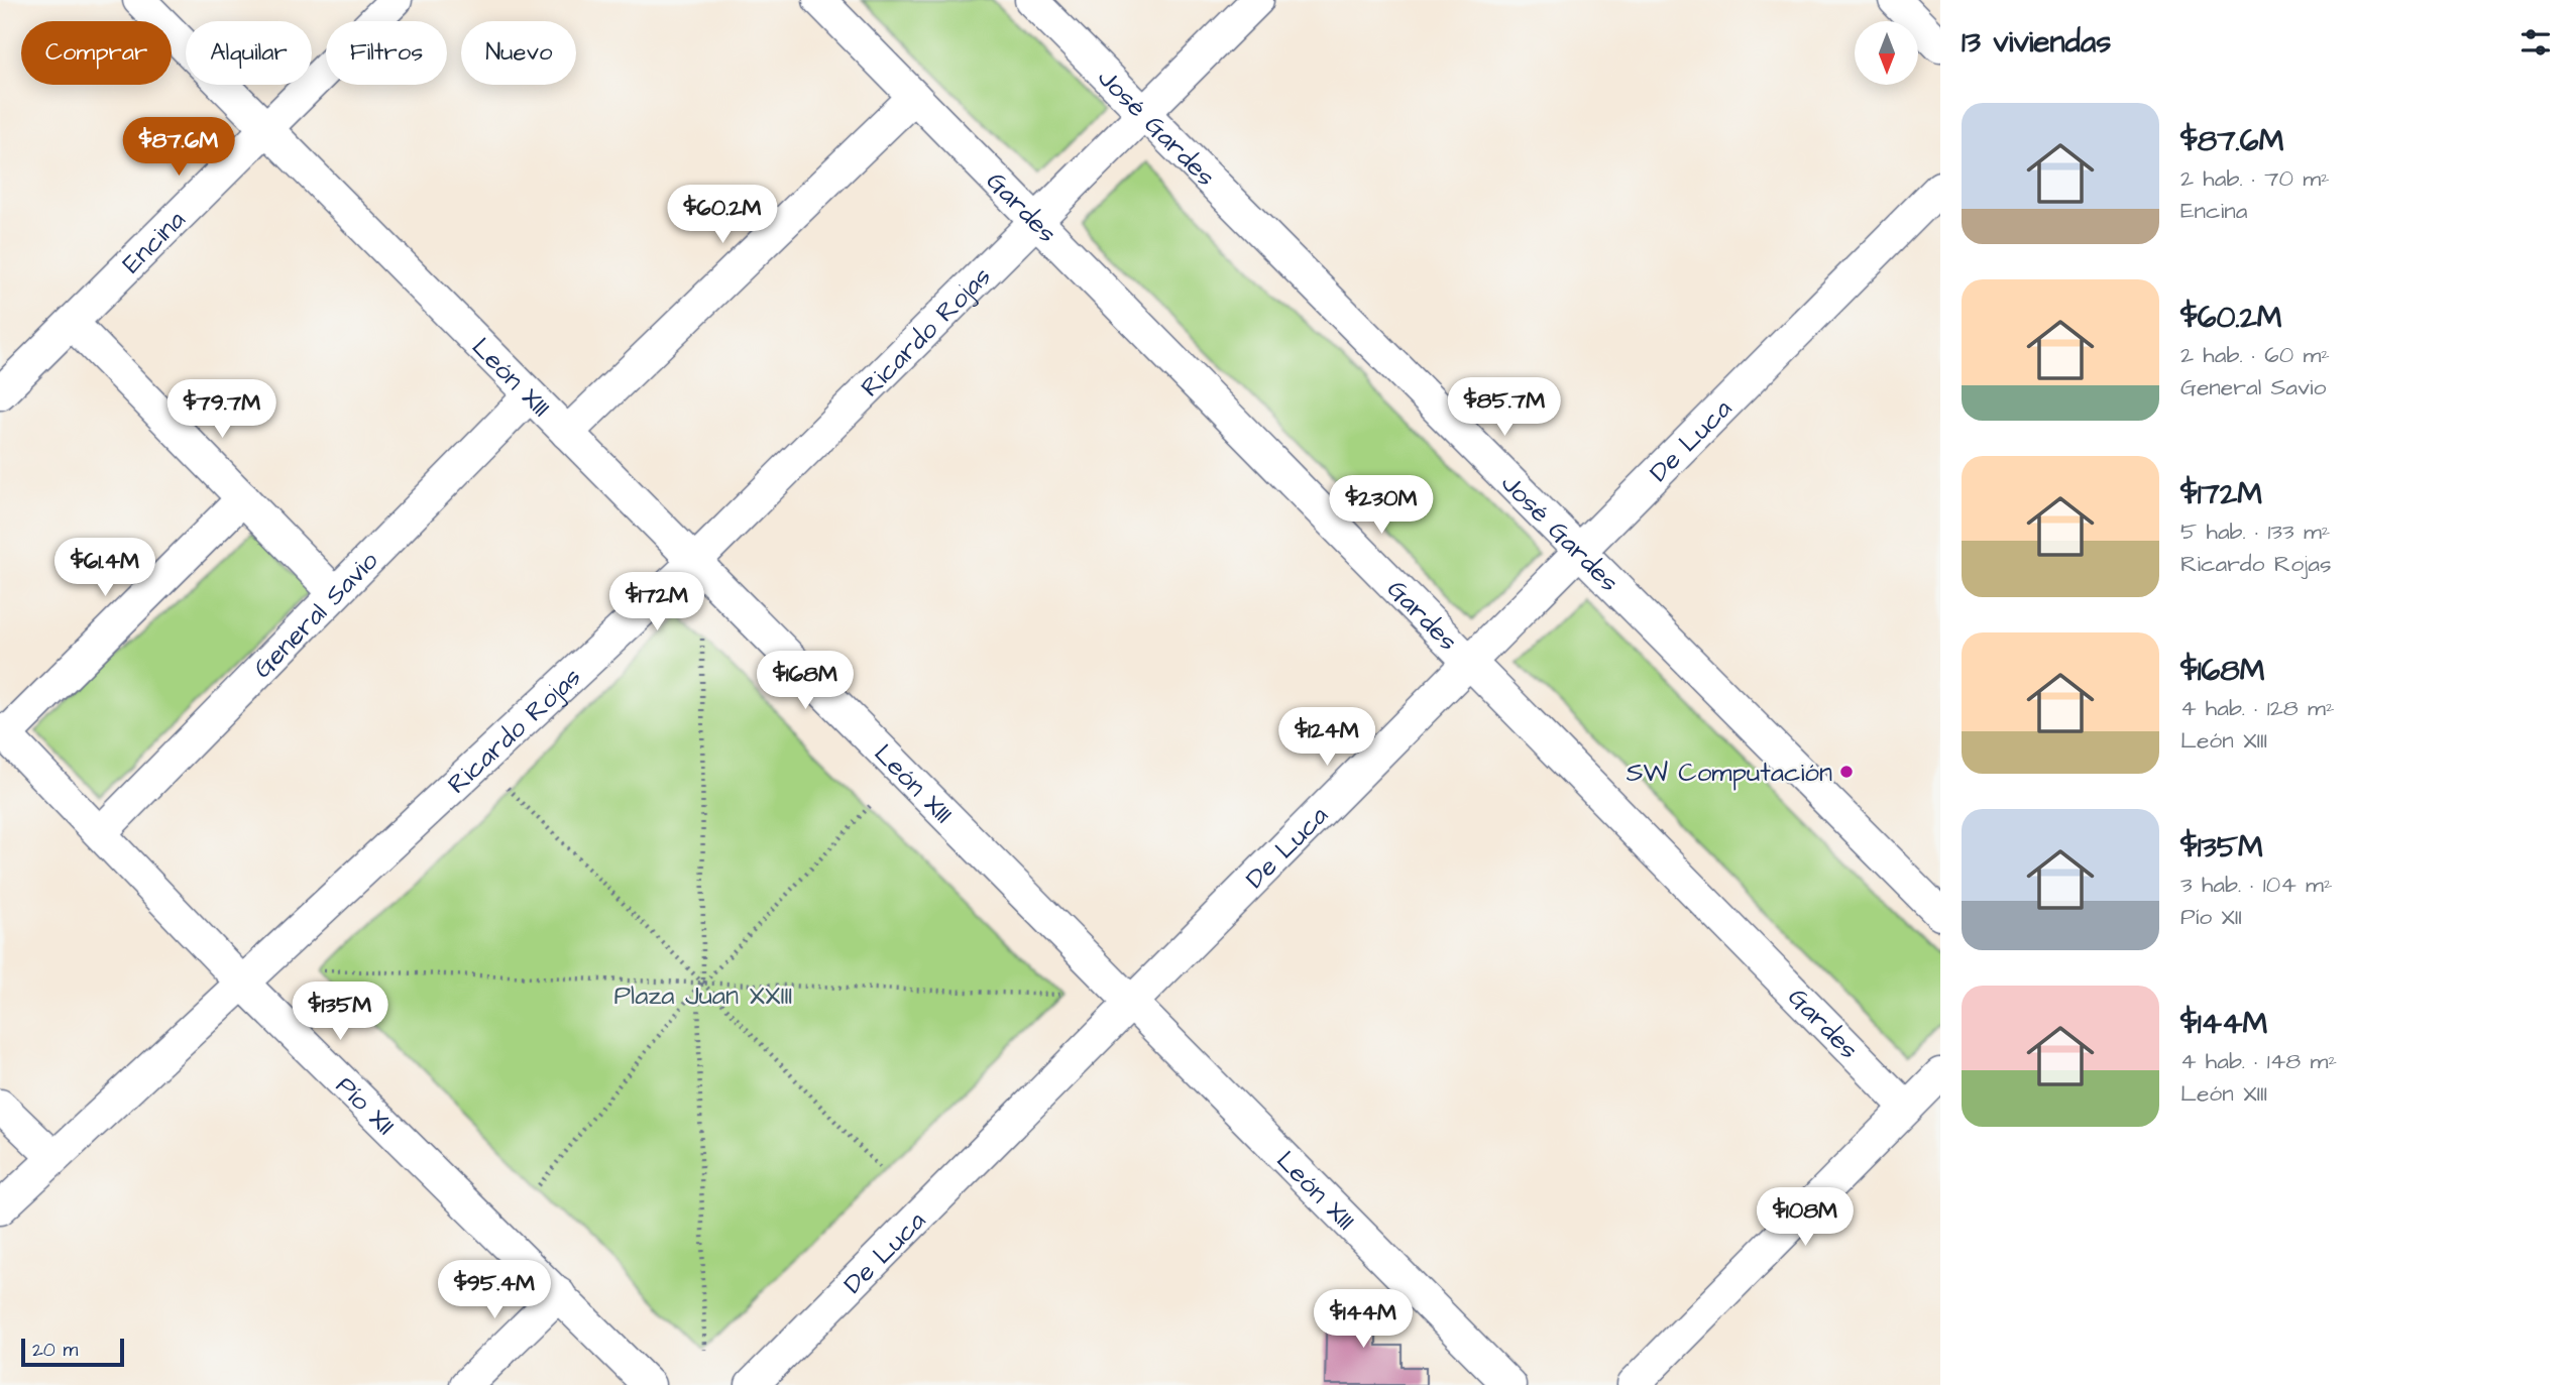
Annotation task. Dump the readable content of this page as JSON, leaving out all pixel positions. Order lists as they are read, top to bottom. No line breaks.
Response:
{"streets":{"street":["José Gardes","Gardes","Encina","Ricardo Rojas","León XIII","De Luca","General Savio","Pío XII"]},"crossings":[["José Gardes","Ricardo Rojas"],["José Gardes","De Luca"],["Gardes","Ricardo Rojas"],["Gardes","De Luca"],["Encina","León XIII"],["Ricardo Rojas","León XIII"],["Ricardo Rojas","Pío XII"],["León XIII","De Luca"],["León XIII","General Savio"],["General Savio","Pío XII"]],"parks":["Plaza Juan XXIII"],"places":["SW Computación"],"scale_bar":"20 m","north":"bottom","page":{"heading":"13 viviendas","chip":["Comprar","Alquilar","Filtros","Nuevo"],"list":[{"name":"$87.6M","note":"2 hab. · 70 m² · Encina"},{"name":"$60.2M","note":"2 hab. · 60 m² · General Savio"},{"name":"$172M","note":"5 hab. · 133 m² · Ricardo Rojas"},{"name":"$168M","note":"4 hab. · 128 m² · León XIII"},{"name":"$135M","note":"3 hab. · 104 m² · Pío XII"},{"name":"$144M","note":"4 hab. · 148 m² · León XIII"}],"price":["$87.6M","$60.2M","$85.7M","$79.7M","$230M","$61.4M","$172M","$168M","$124M","$135M","$108M","$95.4M","$144M"],"scale":"20 m"}}
